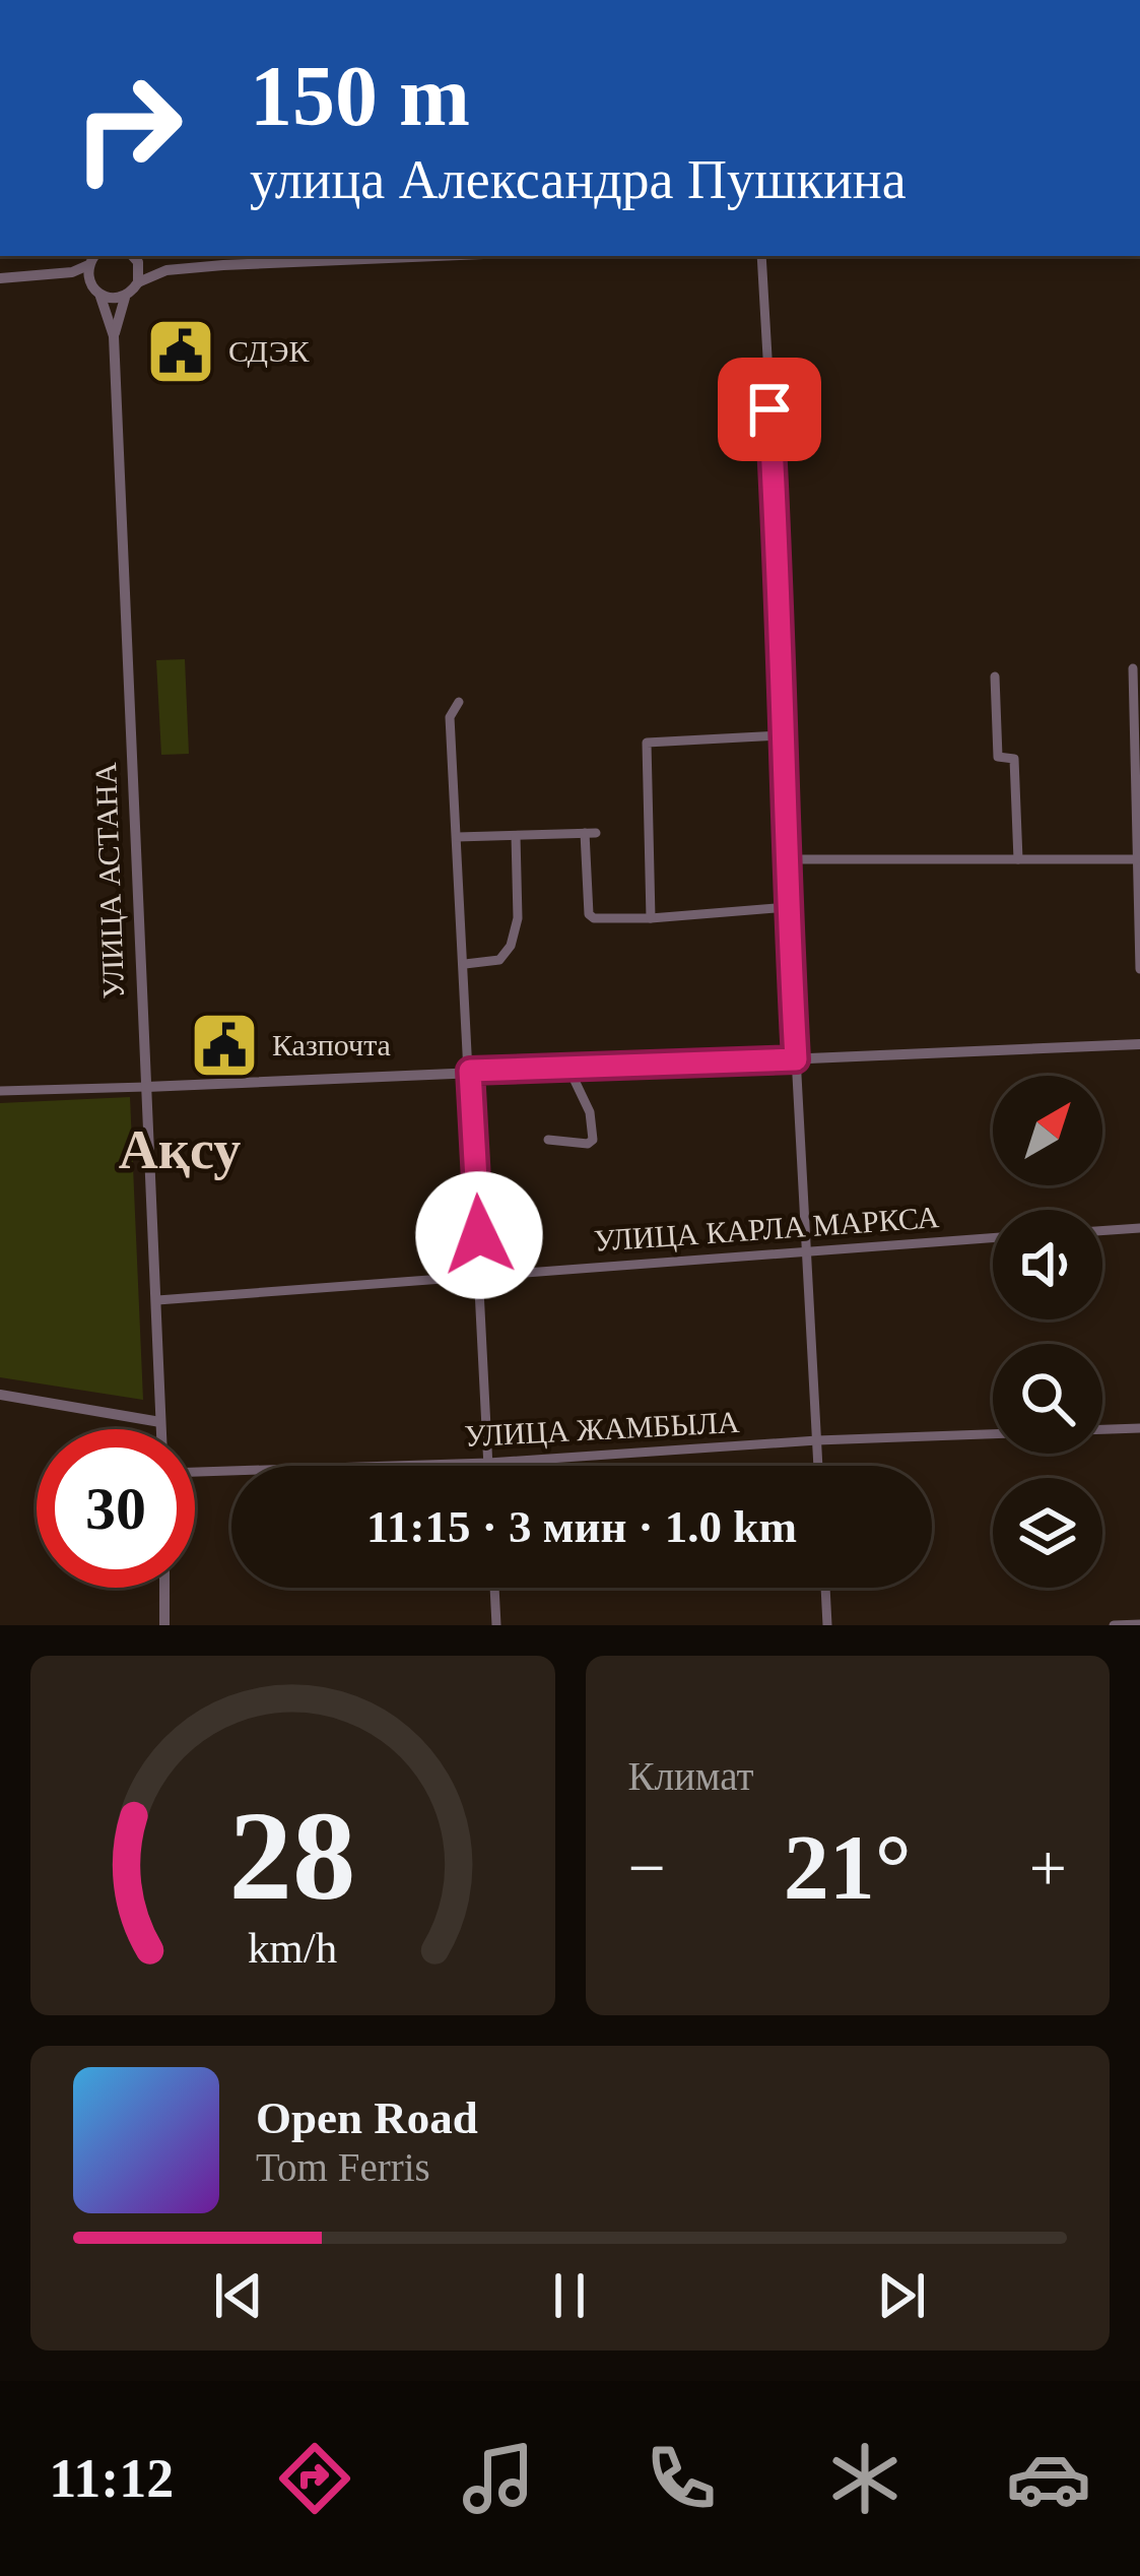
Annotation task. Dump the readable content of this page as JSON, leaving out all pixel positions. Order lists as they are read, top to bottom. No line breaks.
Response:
{"streets":{"street":["УЛИЦА АСТАНА","УЛИЦА КАРЛА МАРКСА","УЛИЦА ЖАМБЫЛА"]},"crossings":[["УЛИЦА АСТАНА","УЛИЦА КАРЛА МАРКСА"]],"districts":["Ақсу"],"places":{"public building":["СДЭК","Казпочта"]},"north":"top right","page":{"turn":["150 m","улица Александра Пушкина"],"limit":"30","trip":"11:15 · 3 мин · 1.0 km","tile":"Климат","heat":["−","21°","+"],"song":["Open Road","Tom Ferris"],"tabs":"11:12","gauge":["28","km/h"]}}
